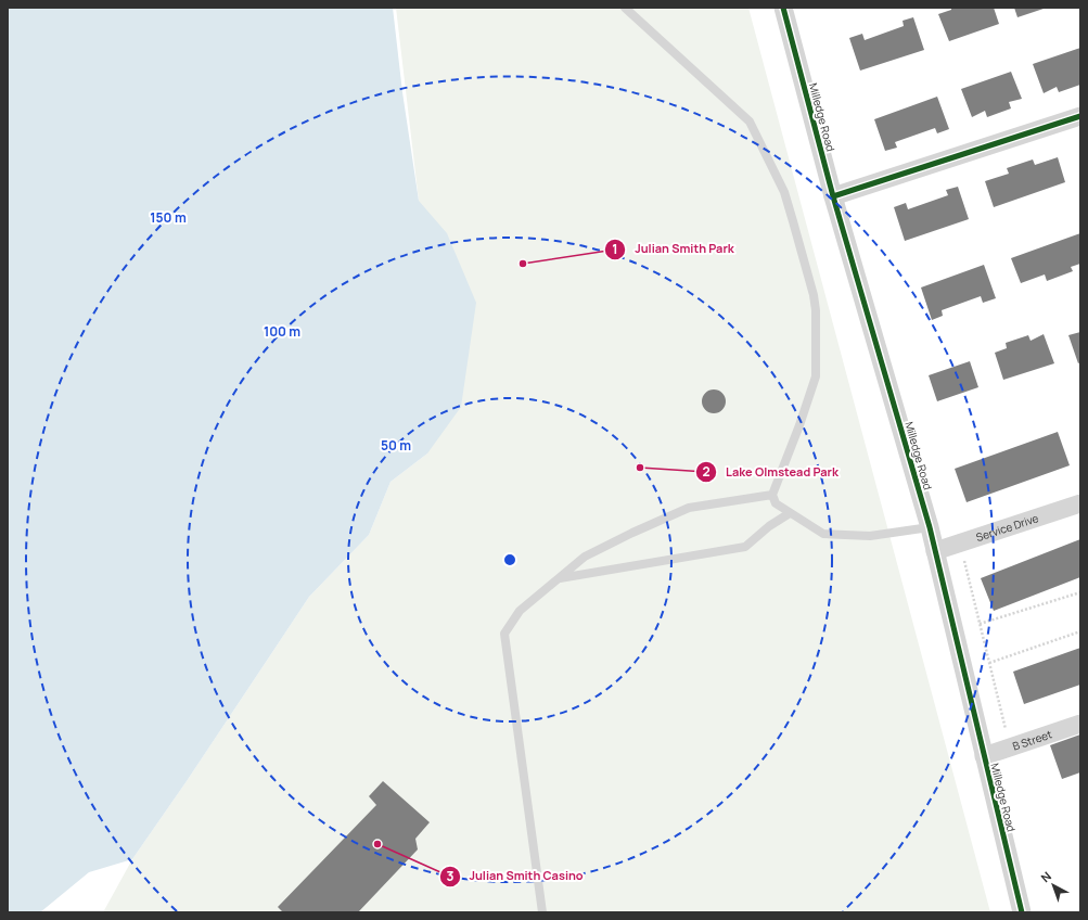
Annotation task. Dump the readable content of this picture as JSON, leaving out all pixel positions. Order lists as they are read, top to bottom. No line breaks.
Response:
{"streets":{"street":["Milledge Road","Service Drive","B Street"]},"crossings":[["Milledge Road","Service Drive"],["Milledge Road","B Street"]],"places":["Julian Smith Park","Lake Olmstead Park","Julian Smith Casino"],"north":"top left","rings":["150 m","100 m","50 m"]}
